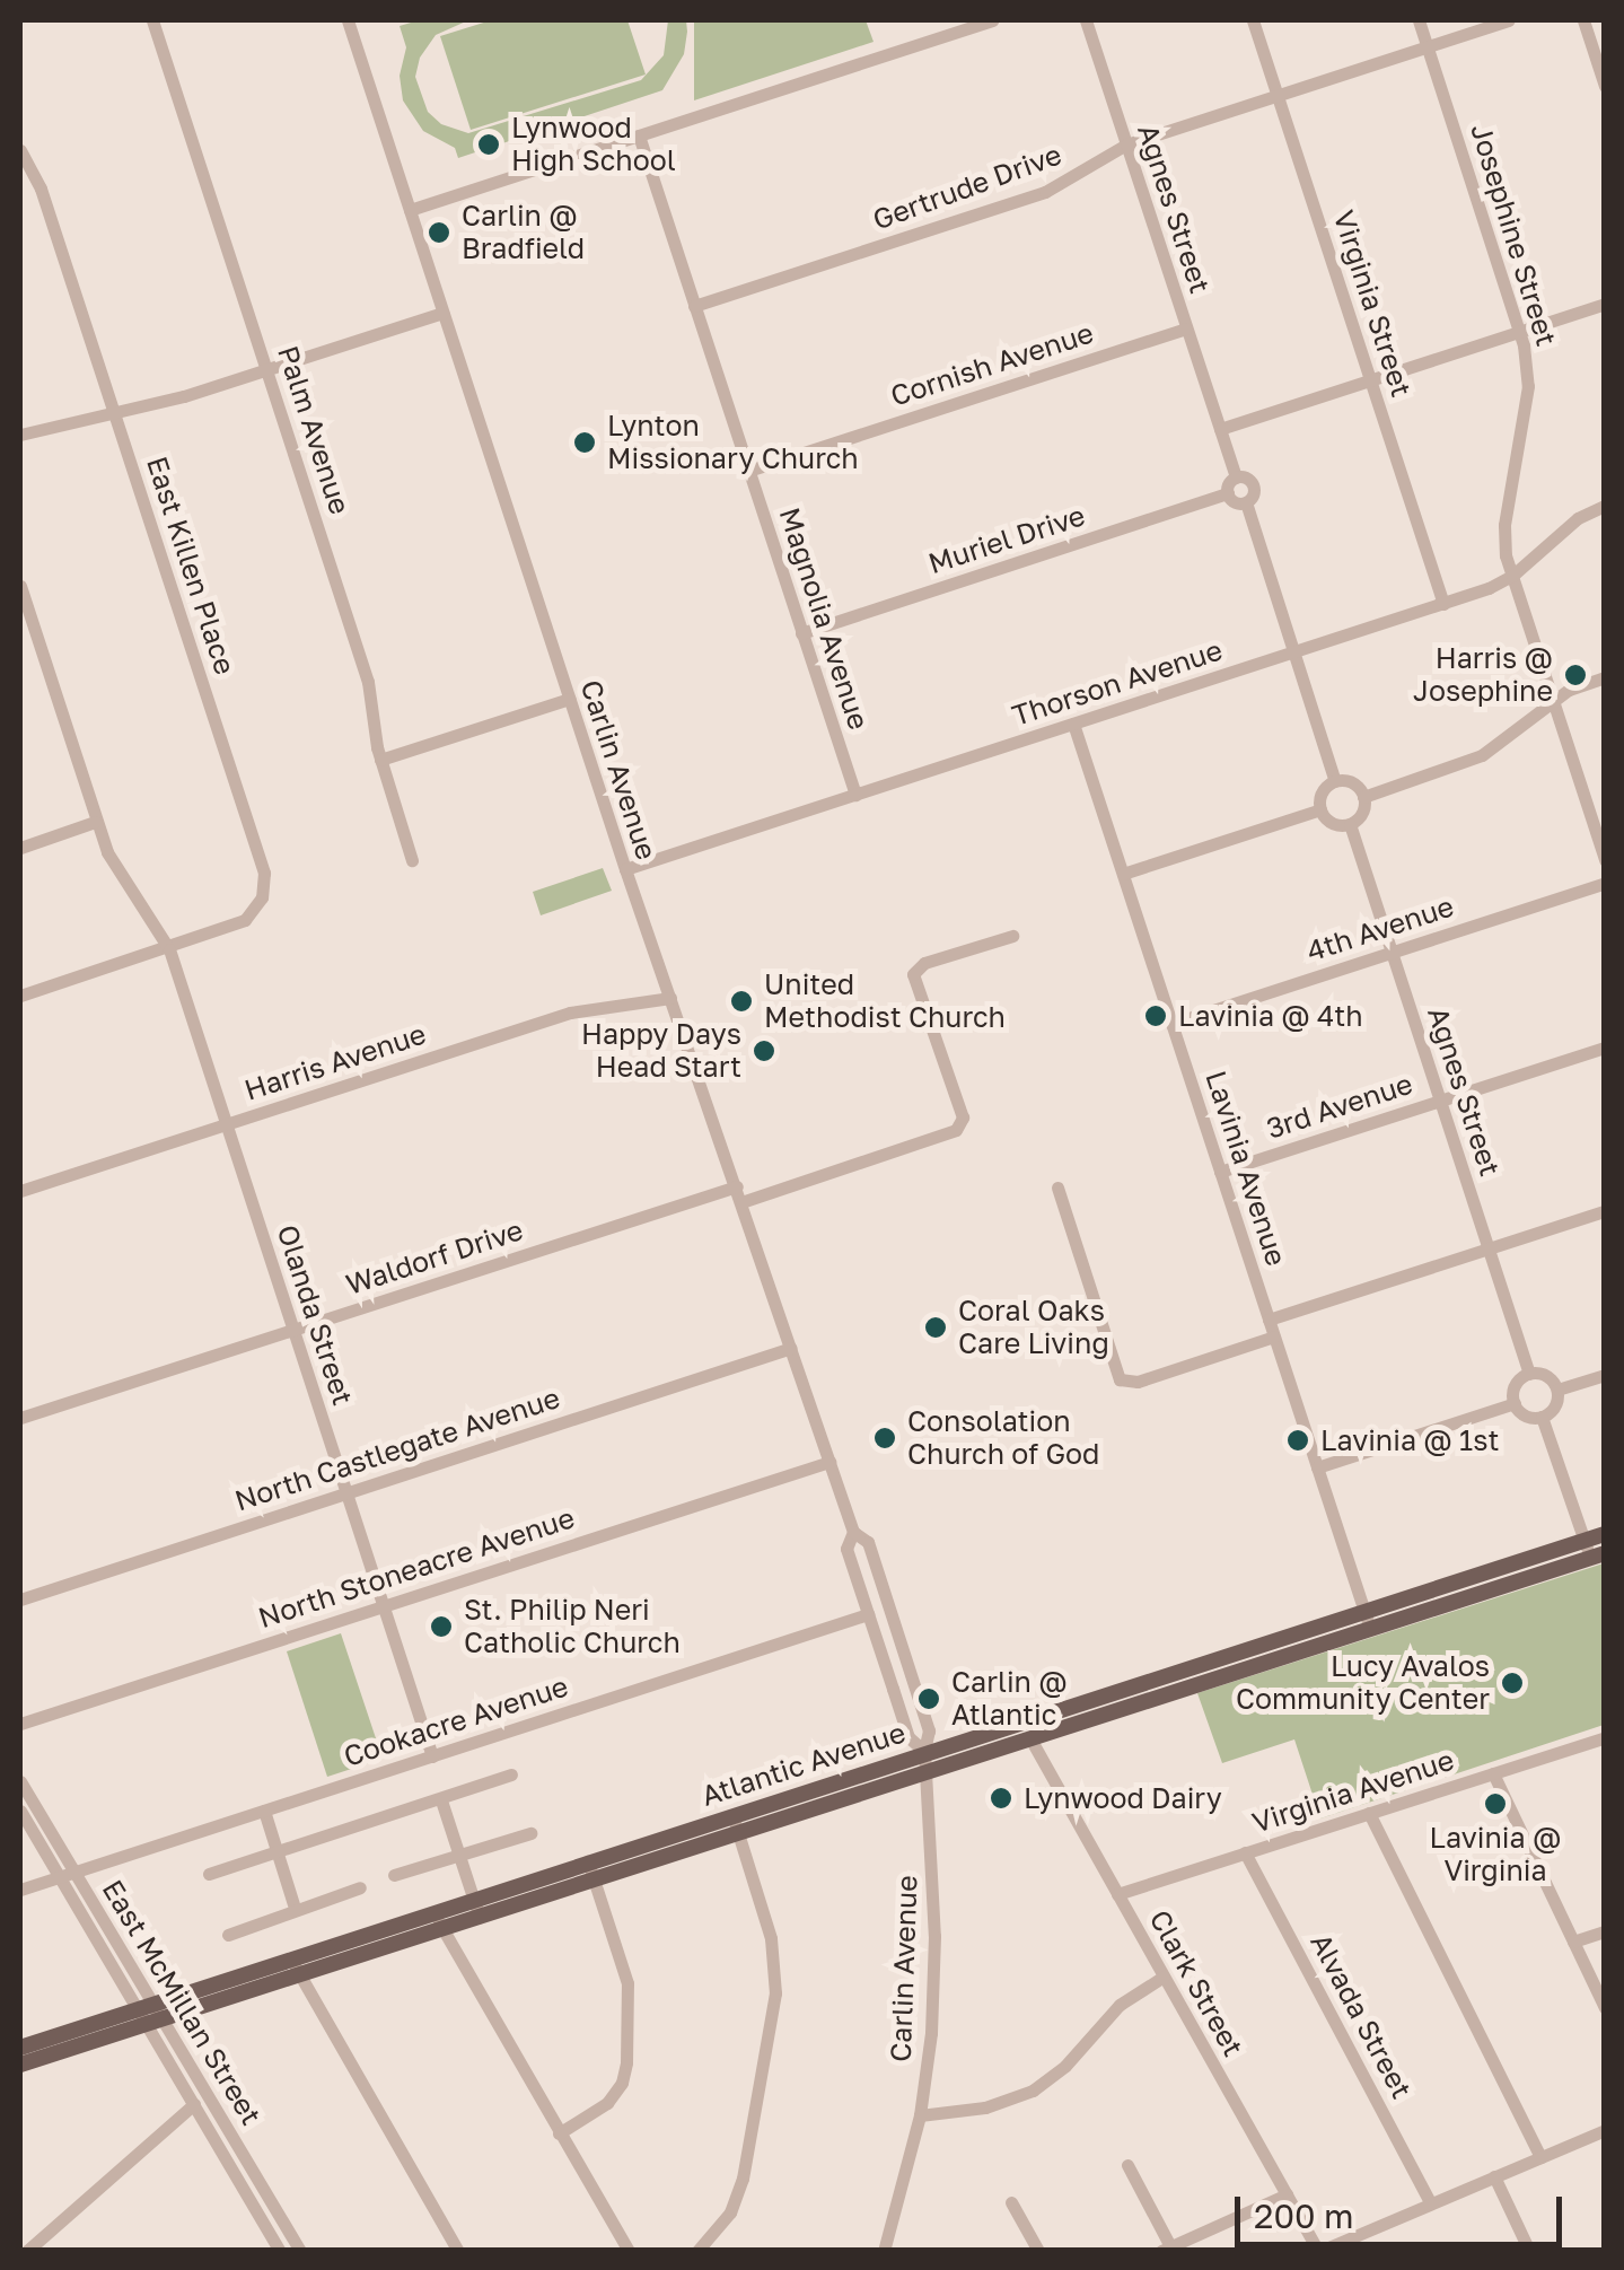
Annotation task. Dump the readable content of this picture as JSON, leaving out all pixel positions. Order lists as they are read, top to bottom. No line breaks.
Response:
{"streets":{"main road":["Atlantic Avenue"],"street":["Gertrude Drive","Agnes Street","Josephine Street","Virginia Street","Cornish Avenue","Palm Avenue","Muriel Drive","East Killen Place","Magnolia Avenue","Thorson Avenue","Carlin Avenue","4th Avenue","Harris Avenue","3rd Avenue","Lavinia Avenue","Waldorf Drive","Olanda Street","North Castlegate Avenue","North Stoneacre Avenue","Cookacre Avenue","Virginia Avenue","Clark Street","East McMillan Street","Alvada Street"]},"crossings":[["Gertrude Drive","Agnes Street"],["Gertrude Drive","Josephine Street"],["Gertrude Drive","Virginia Street"],["Gertrude Drive","Magnolia Avenue"],["Agnes Street","Cornish Avenue"],["Agnes Street","4th Avenue"],["Agnes Street","3rd Avenue"],["Josephine Street","Thorson Avenue"],["Virginia Street","Thorson Avenue"],["Cornish Avenue","Magnolia Avenue"],["Muriel Drive","Magnolia Avenue"],["East Killen Place","Olanda Street"],["Magnolia Avenue","Thorson Avenue"],["Thorson Avenue","Carlin Avenue"],["Thorson Avenue","Lavinia Avenue"],["Carlin Avenue","Harris Avenue"],["Carlin Avenue","Waldorf Drive"],["Carlin Avenue","North Castlegate Avenue"],["Carlin Avenue","North Stoneacre Avenue"],["Carlin Avenue","Cookacre Avenue"],["Carlin Avenue","Atlantic Avenue"],["4th Avenue","Lavinia Avenue"],["Harris Avenue","Olanda Street"],["3rd Avenue","Lavinia Avenue"],["Lavinia Avenue","Atlantic Avenue"],["Waldorf Drive","Olanda Street"],["Olanda Street","North Castlegate Avenue"],["Olanda Street","North Stoneacre Avenue"],["Olanda Street","Cookacre Avenue"],["Cookacre Avenue","East McMillan Street"],["Atlantic Avenue","Clark Street"],["Atlantic Avenue","East McMillan Street"],["Virginia Avenue","Clark Street"],["Virginia Avenue","Alvada Street"]],"places":["Lynwood High School","Carlin @ Bradfield","Lynton Missionary Church","Harris @ Josephine","United Methodist Church","Lavinia @ 4th","Happy Days Head Start","Coral Oaks Care Living","Consolation Church of God","Lavinia @ 1st","St. Philip Neri Catholic Church","Lucy Avalos Community Center","Carlin @ Atlantic","Lynwood Dairy","Lavinia @ Virginia"],"scale_bar":"200 m"}
